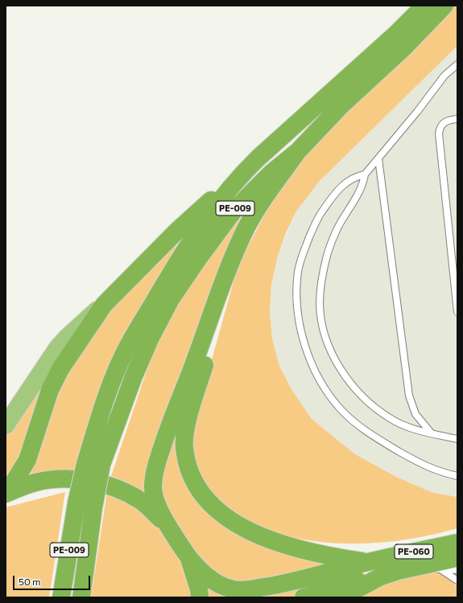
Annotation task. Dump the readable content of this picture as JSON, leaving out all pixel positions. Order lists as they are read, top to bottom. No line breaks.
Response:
{"streets":{"highway":["PE-009","PE-060"]},"scale_bar":"50 m"}
